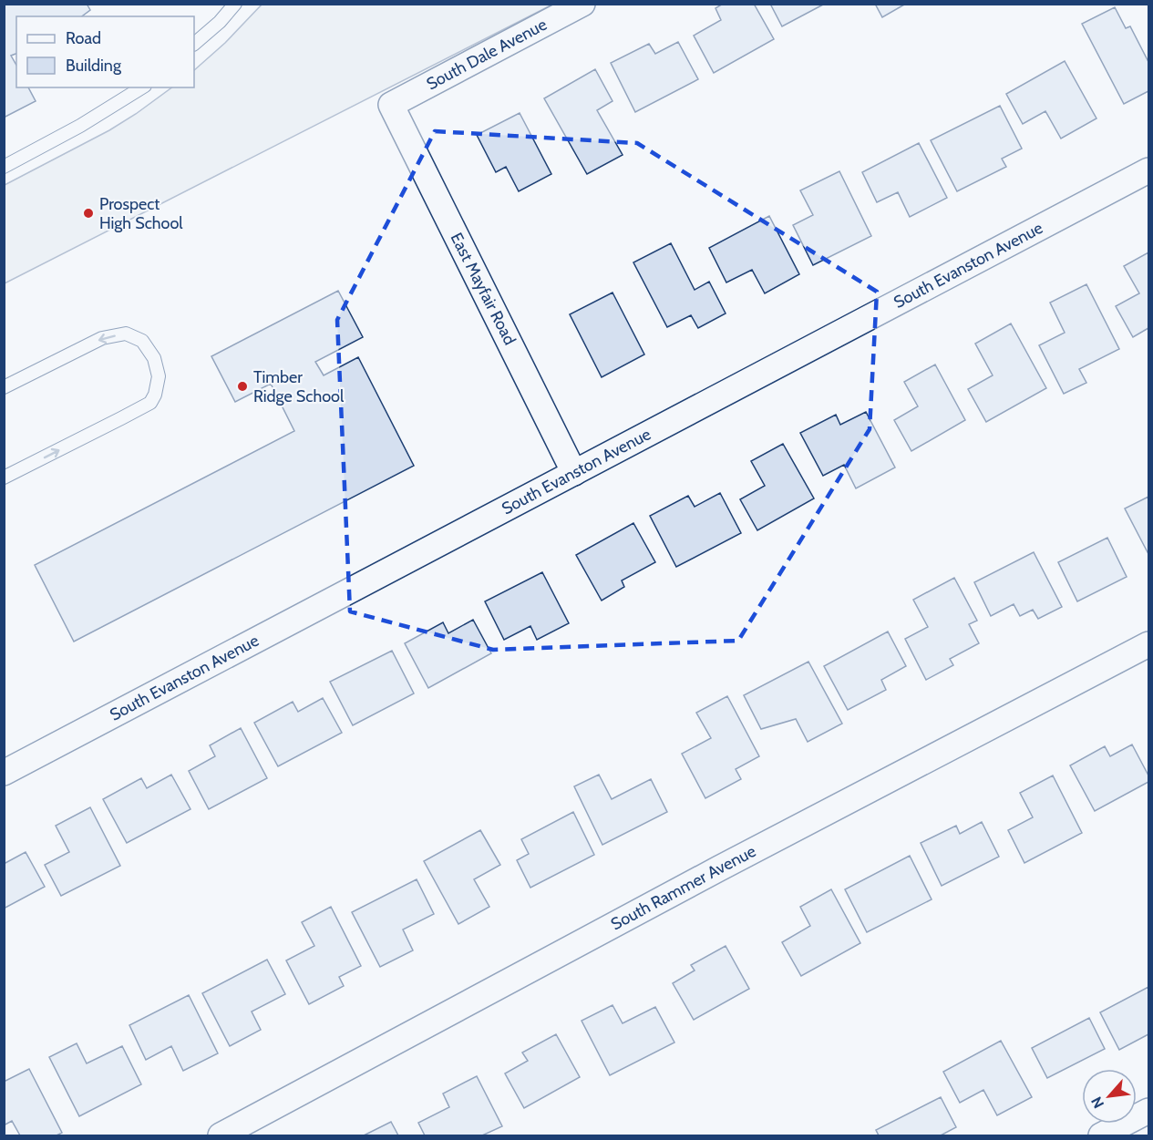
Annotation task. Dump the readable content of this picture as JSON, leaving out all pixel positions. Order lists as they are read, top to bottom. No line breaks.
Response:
{"streets":{"street":["South Dale Avenue","South Evanston Avenue","East Mayfair Road","South Rammer Avenue"]},"crossings":[["South Dale Avenue","East Mayfair Road"],["South Evanston Avenue","East Mayfair Road"]],"places":["Prospect High School","Timber Ridge School"],"legend":["Road","Building"],"north":"bottom left"}
